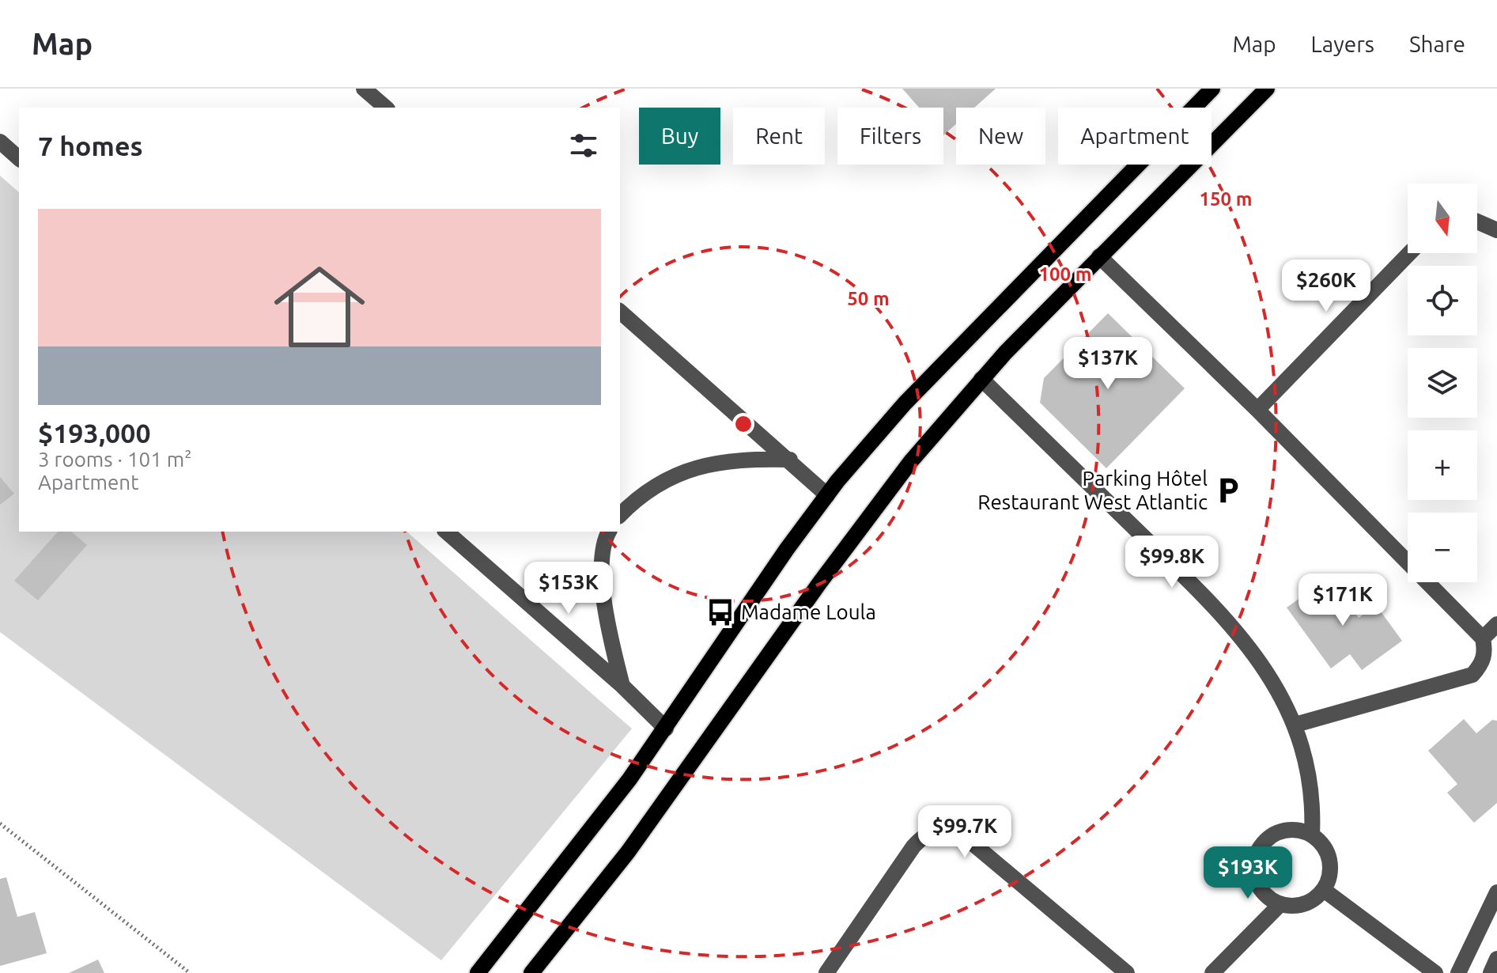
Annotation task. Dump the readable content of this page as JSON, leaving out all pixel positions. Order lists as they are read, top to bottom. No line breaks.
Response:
{"places":{"parking":["Parking Hôtel Restaurant West Atlantic"],"bus stop":["Madame Loula"]},"north":"bottom","page":{"header":"Map","nav":["Map","Layers","Share"],"chip":["Buy","Rent","Filters","New","Apartment"],"heading":"7 homes","map_buttons":["+","−"],"list":[{"name":"$193,000","note":"3 rooms · 101 m² · Apartment"}],"price":["$260K","$137K","$99.8K","$153K","$171K","$99.7K","$193K"]},"rings":["150 m","100 m","50 m"]}
